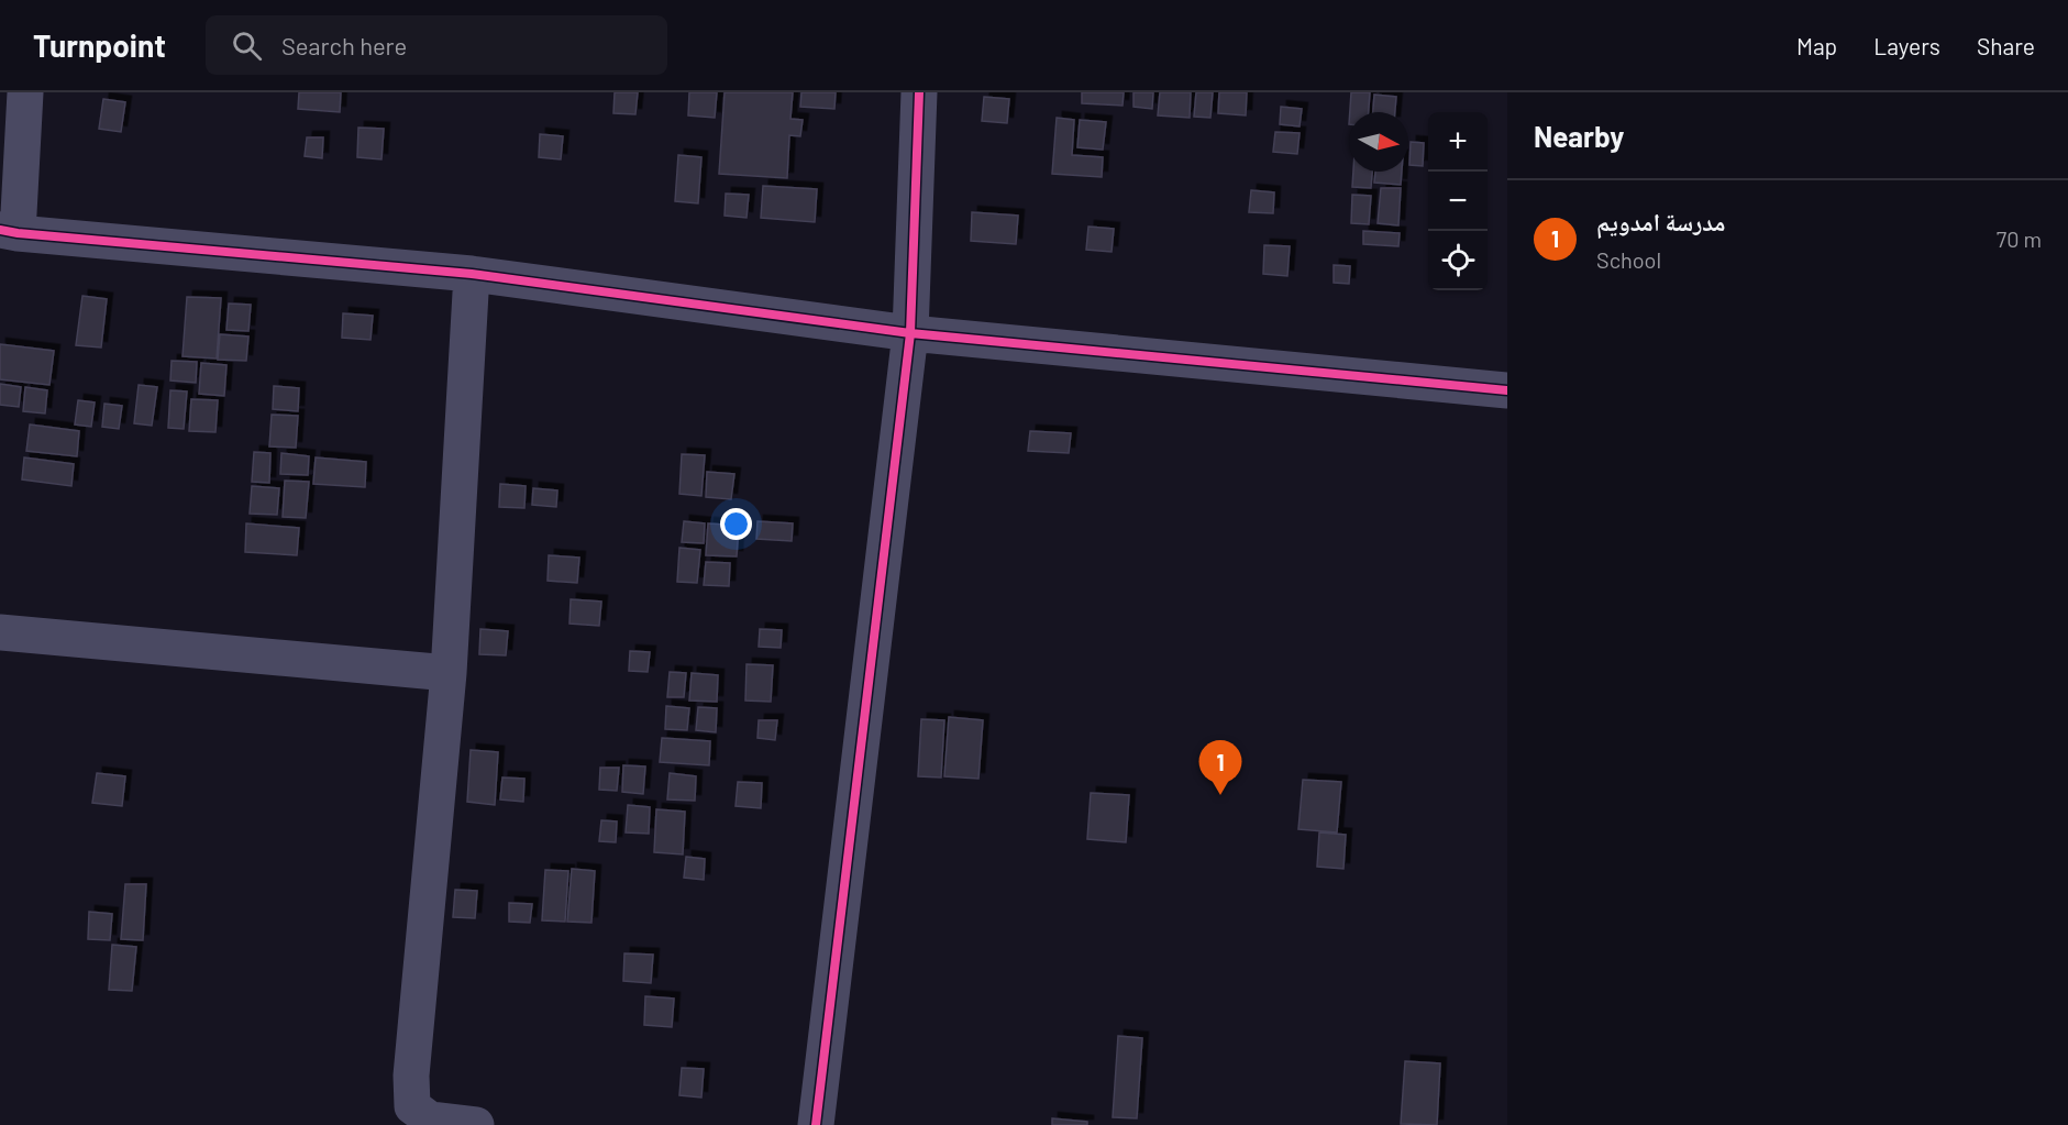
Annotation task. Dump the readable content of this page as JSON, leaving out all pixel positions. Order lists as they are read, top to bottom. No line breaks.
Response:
{"north":"right","page":{"header":"Turnpoint","search":"Search here","nav":["Map","Layers","Share"],"heading":"Nearby","map_buttons":["+","−"],"list":[{"mark":"1","name":"مدرسة امدويم","note":"School","value":"70 m"}],"pins":"1"}}
